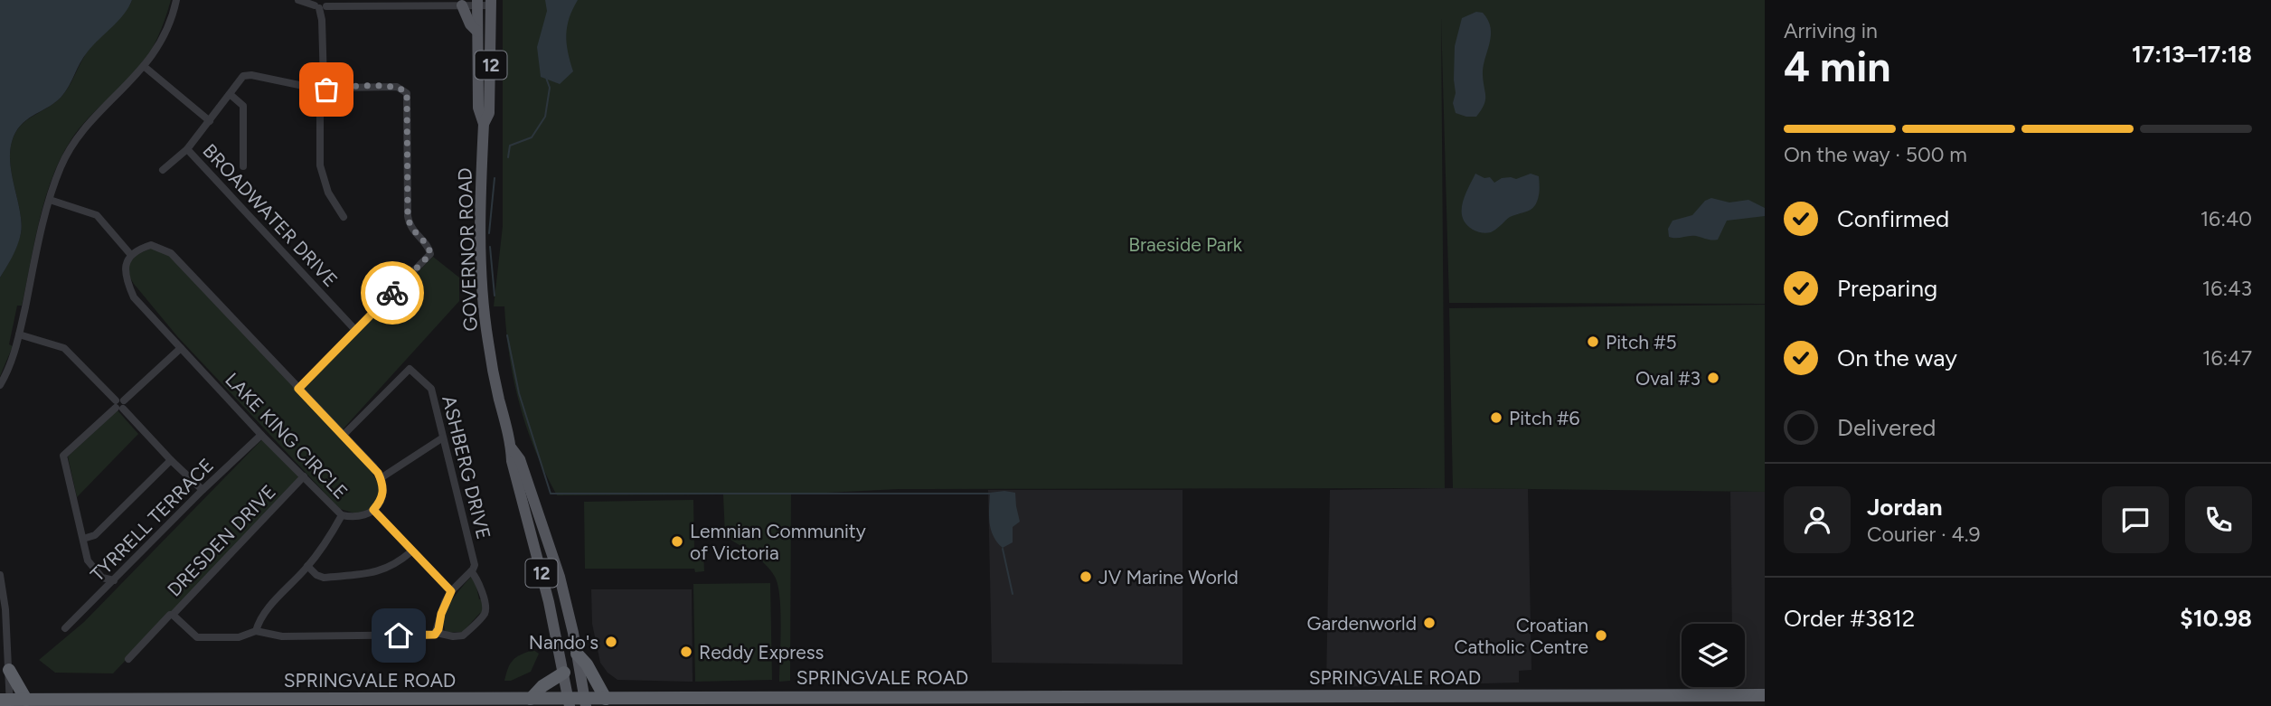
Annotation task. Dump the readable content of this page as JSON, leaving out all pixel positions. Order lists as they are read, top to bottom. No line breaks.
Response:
{"streets":{"highway":["SPRINGVALE ROAD"],"main road":["12","GOVERNOR ROAD"],"street":["BROADWATER DRIVE","LAKE KING CIRCLE","ASHBERG DRIVE","TYRRELL TERRACE","DRESDEN DRIVE"]},"crossings":[["GOVERNOR ROAD","SPRINGVALE ROAD"],["LAKE KING CIRCLE","TYRRELL TERRACE"],["LAKE KING CIRCLE","DRESDEN DRIVE"],["ASHBERG DRIVE","DRESDEN DRIVE"]],"parks":["Braeside Park"],"places":["Pitch #5","Oval #3","Pitch #6","Lemnian Community of Victoria","JV Marine World","Gardenworld","Croatian Catholic Centre","Nando's","Reddy Express"],"page":{"heading":["4 min","Arriving in","17:13–17:18"],"panel":["Jordan","Courier · 4.9","Order #3812","$10.98"],"bar":"On the way · 500 m","list":[["Confirmed","16:40"],["Preparing","16:43"],["On the way","16:47"],"Delivered"]}}
